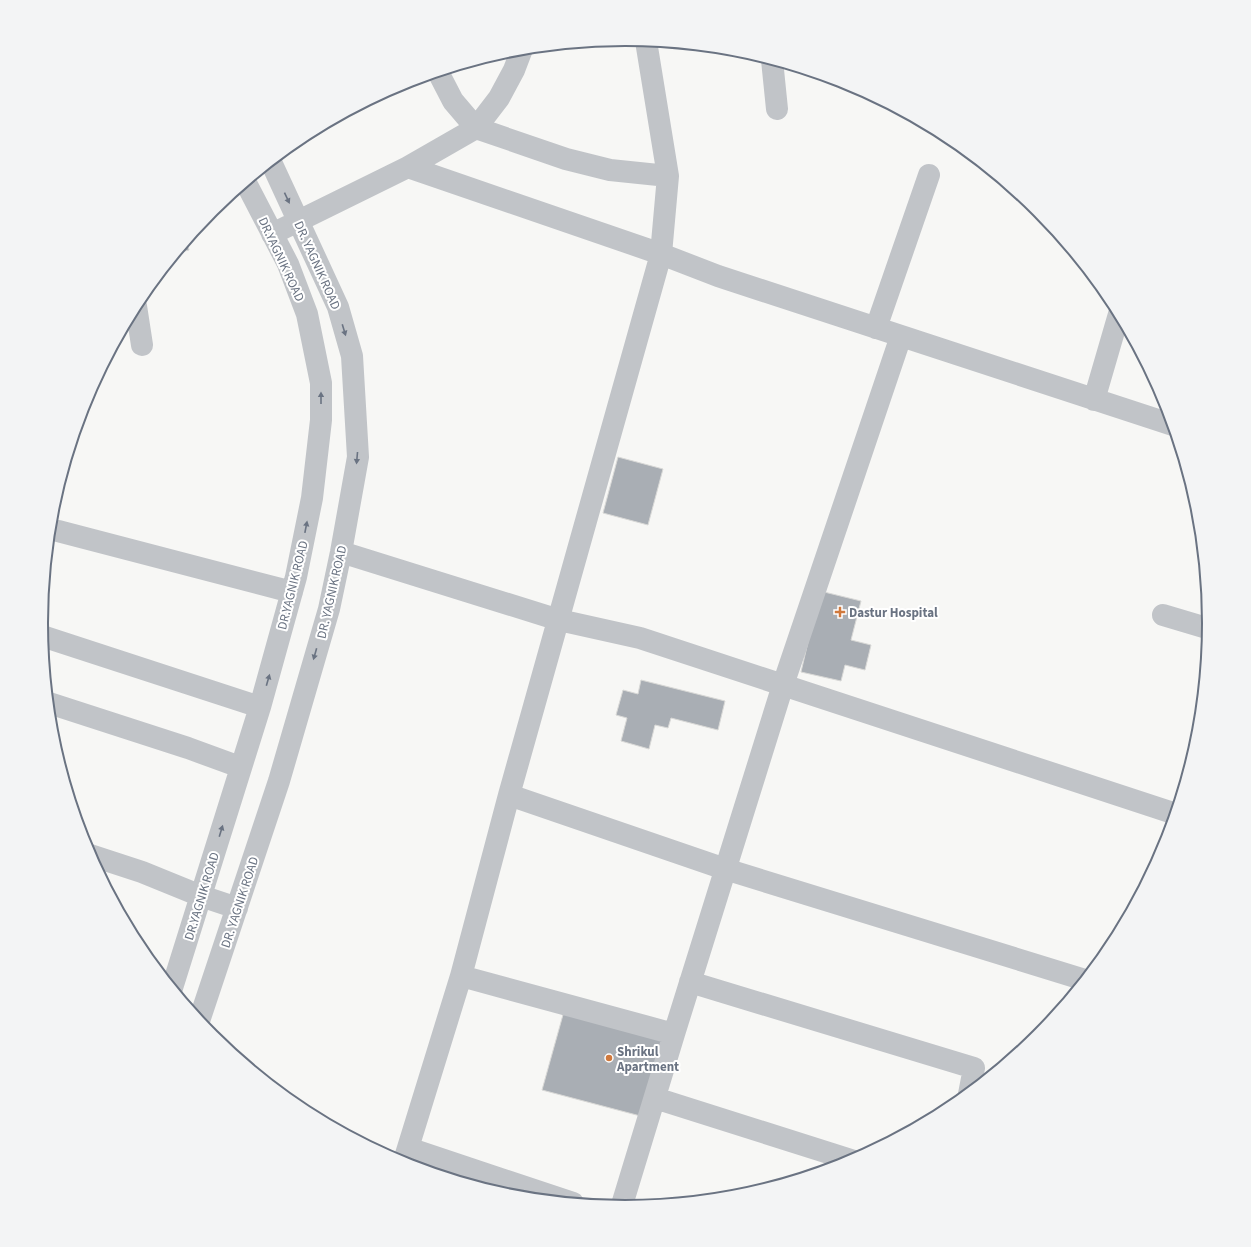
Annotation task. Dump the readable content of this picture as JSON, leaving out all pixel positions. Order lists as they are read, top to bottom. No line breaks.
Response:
{"streets":{"street":["DR.YAGNIK ROAD","DR. YAGNIK ROAD"]},"one_way":["DR.YAGNIK ROAD","DR. YAGNIK ROAD"],"places":{"health":["Dastur Hospital"],"other":["Shrikul Apartment"]}}
